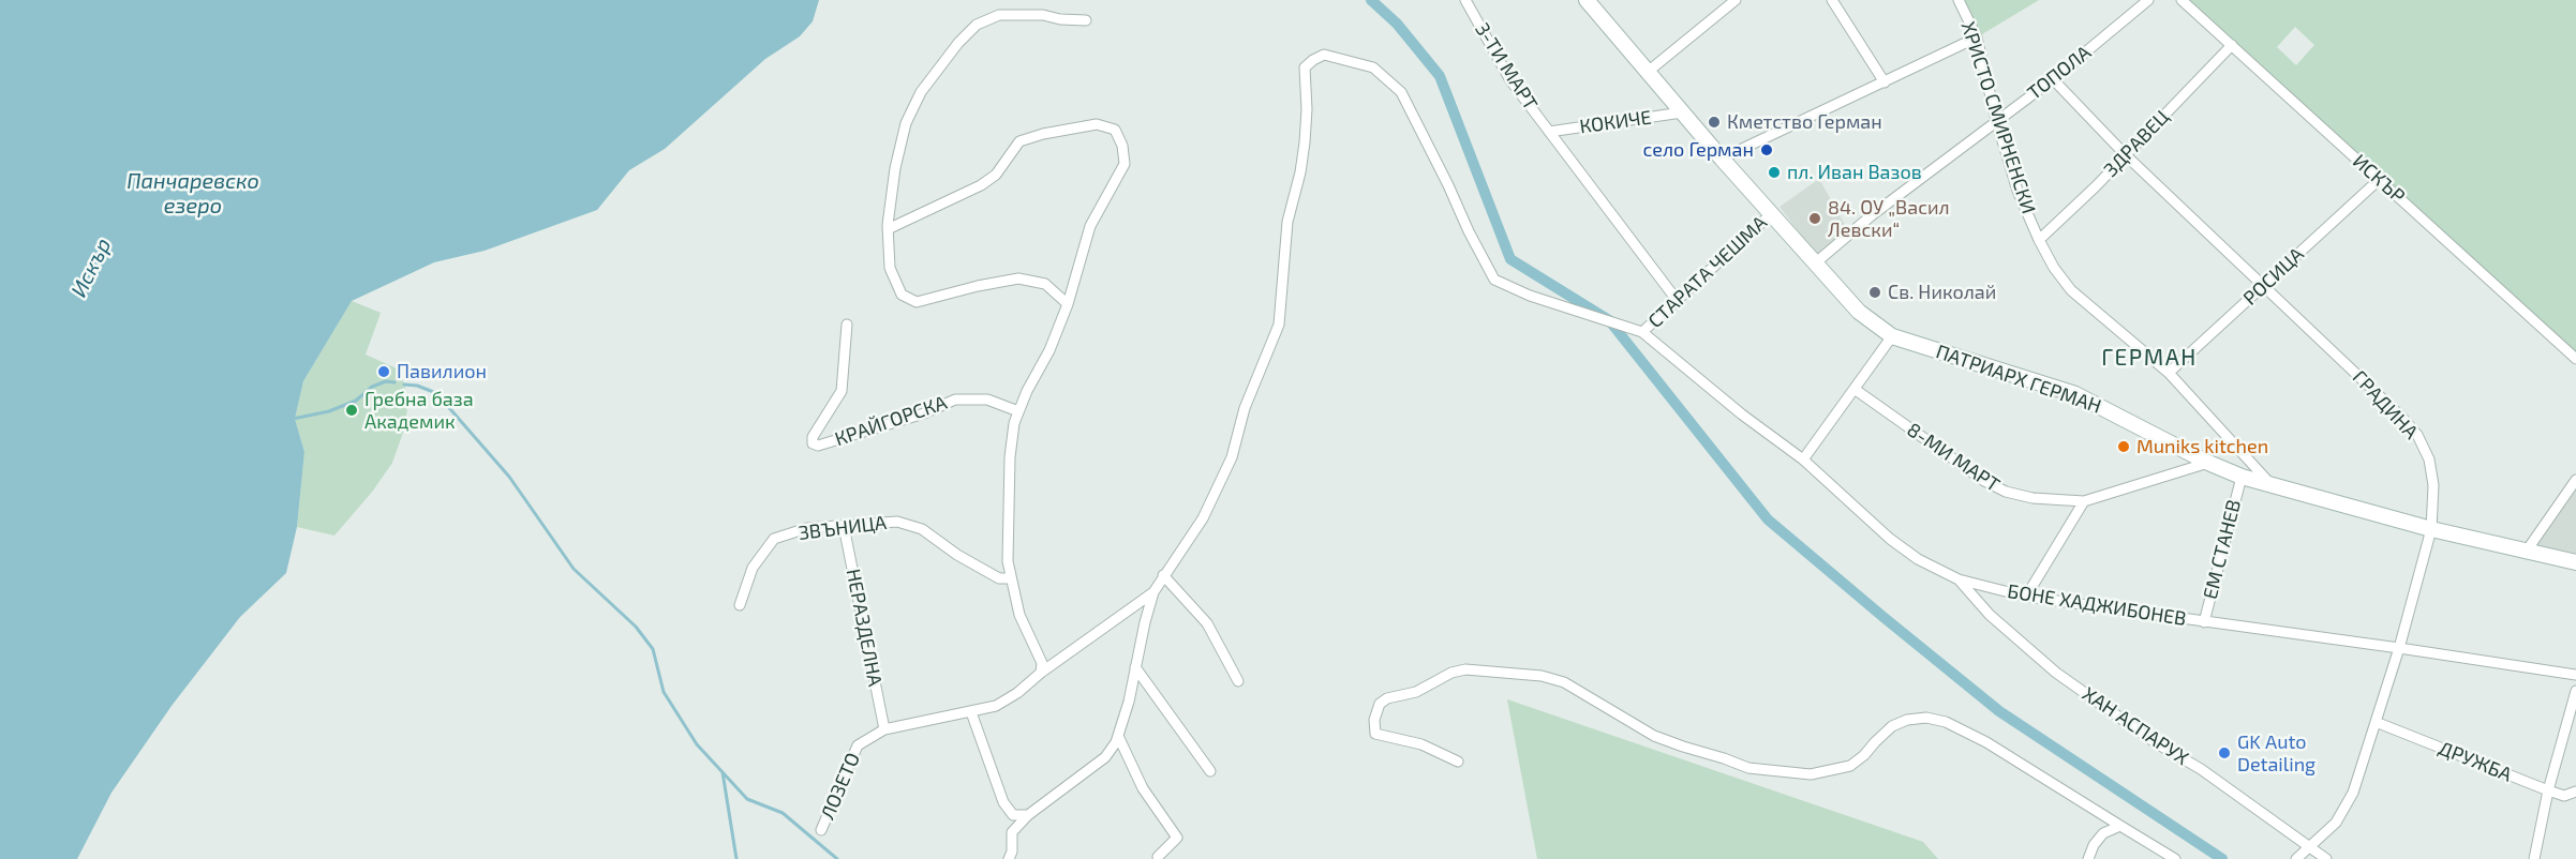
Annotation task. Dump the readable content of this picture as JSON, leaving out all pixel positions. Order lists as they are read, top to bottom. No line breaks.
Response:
{"streets":{"street":["3-ТИ МАРТ","ТОПОЛА","ХРИСТО СМИРНЕНСКИ","КОКИЧЕ","ЗДРАВЕЦ","ИСКЪР","СТАРАТА ЧЕШМА","РОСИЦА","ПАТРИАРХ ГЕРМАН","ГРАДИНА","КРАЙГОРСКА","8-МИ МАРТ","ЗВЪНИЦА","ЕМ СТАНЕВ","БОНЕ ХАДЖИБОНЕВ","НЕРАЗДЕЛНА","ХАН АСПАРУХ","ДРУЖБА","ЛОЗЕТО"]},"crossings":[["3-ТИ МАРТ","КОКИЧЕ"],["3-ТИ МАРТ","СТАРАТА ЧЕШМА"],["ТОПОЛА","ХРИСТО СМИРНЕНСКИ"],["ТОПОЛА","ПАТРИАРХ ГЕРМАН"],["ТОПОЛА","ГРАДИНА"],["ХРИСТО СМИРНЕНСКИ","ЗДРАВЕЦ"],["ХРИСТО СМИРНЕНСКИ","РОСИЦА"],["ХРИСТО СМИРНЕНСКИ","ПАТРИАРХ ГЕРМАН"],["КОКИЧЕ","ПАТРИАРХ ГЕРМАН"],["ЗДРАВЕЦ","ИСКЪР"],["ЗДРАВЕЦ","ГРАДИНА"],["ИСКЪР","РОСИЦА"],["СТАРАТА ЧЕШМА","ПАТРИАРХ ГЕРМАН"],["СТАРАТА ЧЕШМА","БОНЕ ХАДЖИБОНЕВ"],["РОСИЦА","ГРАДИНА"],["ПАТРИАРХ ГЕРМАН","ГРАДИНА"],["ПАТРИАРХ ГЕРМАН","8-МИ МАРТ"],["ПАТРИАРХ ГЕРМАН","ЕМ СТАНЕВ"],["ГРАДИНА","БОНЕ ХАДЖИБОНЕВ"],["ГРАДИНА","ХАН АСПАРУХ"],["ГРАДИНА","ДРУЖБА"],["ЗВЪНИЦА","НЕРАЗДЕЛНА"],["ЕМ СТАНЕВ","БОНЕ ХАДЖИБОНЕВ"],["БОНЕ ХАДЖИБОНЕВ","ХАН АСПАРУХ"],["БОНЕ ХАДЖИБОНЕВ","ЛОЗЕТО"],["НЕРАЗДЕЛНА","ЛОЗЕТО"]],"districts":["ГЕРМАН"],"water":["Панчаревско езеро","Искър"],"places":["Кметство Герман","село Герман","пл. Иван Вазов","84. ОУ „Васил Левски“","Св. Николай","Павилион","Гребна база Академик","Muniks kitchen","GK Auto Detailing"]}
